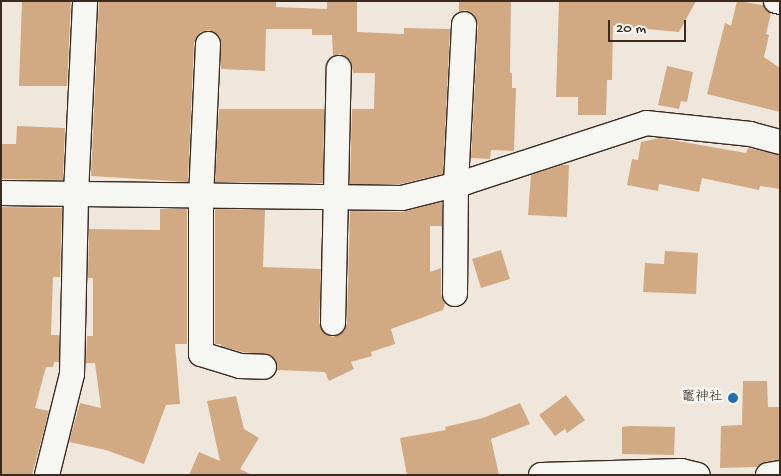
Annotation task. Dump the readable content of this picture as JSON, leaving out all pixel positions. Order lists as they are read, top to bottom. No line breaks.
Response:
{"places":["竈神社"],"scale_bar":"20 m"}
